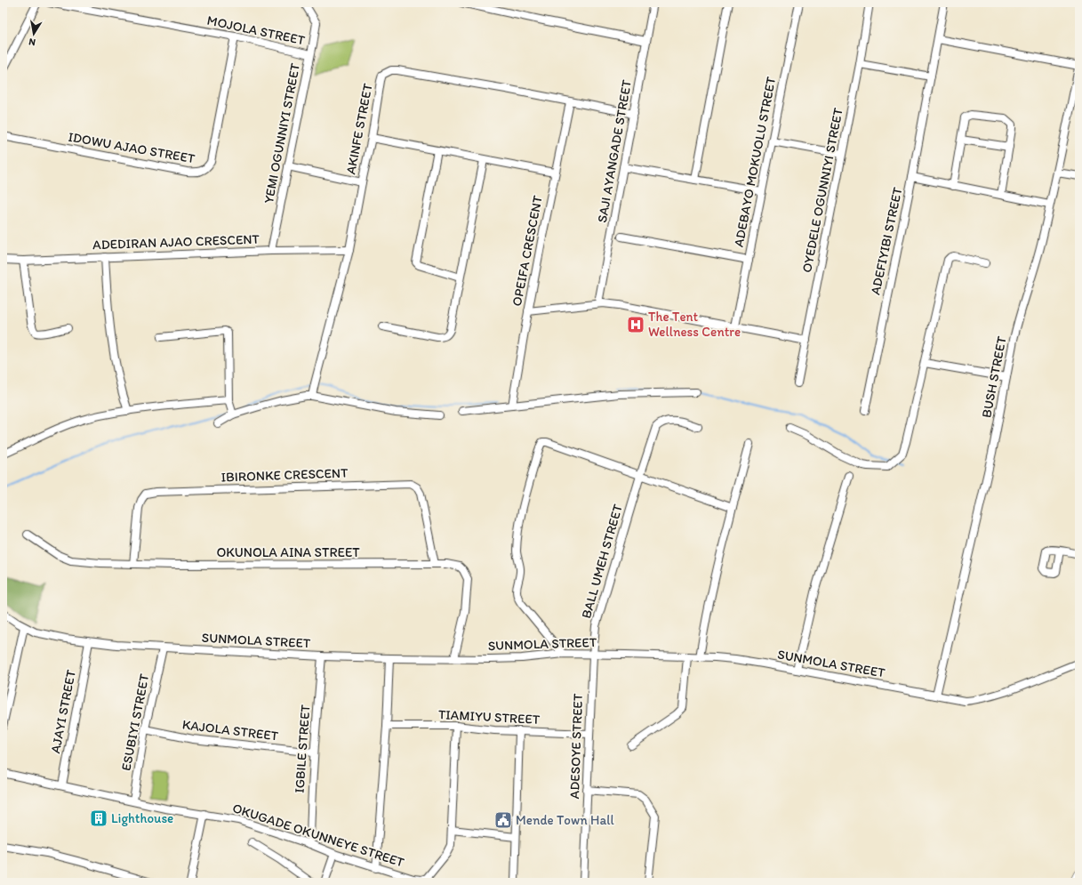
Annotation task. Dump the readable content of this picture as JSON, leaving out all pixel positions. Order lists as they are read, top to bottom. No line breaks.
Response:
{"streets":{"street":["MOJOLA STREET","AKINFE STREET","YEMI OGUNNIYI STREET","IDOWU AJAO STREET","SAJI AYANGADE STREET","ADEBAYO MOKUOLU STREET","OYEDELE OGUNNIYI STREET","ADEFIYIBI STREET","ADEDIRAN AJAO CRESCENT","OPEIFA CRESCENT","BUSH STREET","IBIRONKE CRESCENT","OKUNOLA AINA STREET","BALL UMEH STREET","SUNMOLA STREET","AJAYI STREET","TIAMIYU STREET","ESUBIYI STREET","KAJOLA STREET","ADESOYE STREET","IGBILE STREET","OKUGADE OKUNNEYE STREET"]},"crossings":[["MOJOLA STREET","YEMI OGUNNIYI STREET"],["MOJOLA STREET","IDOWU AJAO STREET"],["AKINFE STREET","SAJI AYANGADE STREET"],["AKINFE STREET","ADEDIRAN AJAO CRESCENT"],["AKINFE STREET","OPEIFA CRESCENT"],["YEMI OGUNNIYI STREET","ADEDIRAN AJAO CRESCENT"],["BUSH STREET","SUNMOLA STREET"],["IBIRONKE CRESCENT","OKUNOLA AINA STREET"],["OKUNOLA AINA STREET","SUNMOLA STREET"],["BALL UMEH STREET","SUNMOLA STREET"],["BALL UMEH STREET","ADESOYE STREET"],["SUNMOLA STREET","AJAYI STREET"],["SUNMOLA STREET","ESUBIYI STREET"],["SUNMOLA STREET","ADESOYE STREET"],["SUNMOLA STREET","IGBILE STREET"],["AJAYI STREET","OKUGADE OKUNNEYE STREET"],["TIAMIYU STREET","ADESOYE STREET"],["TIAMIYU STREET","OKUGADE OKUNNEYE STREET"],["ESUBIYI STREET","KAJOLA STREET"],["ESUBIYI STREET","OKUGADE OKUNNEYE STREET"],["KAJOLA STREET","IGBILE STREET"],["IGBILE STREET","OKUGADE OKUNNEYE STREET"]],"places":{"hospital":["The Tent Wellness Centre"],"building":["Lighthouse"],"public building":["Mende Town Hall"]},"north":"bottom"}
